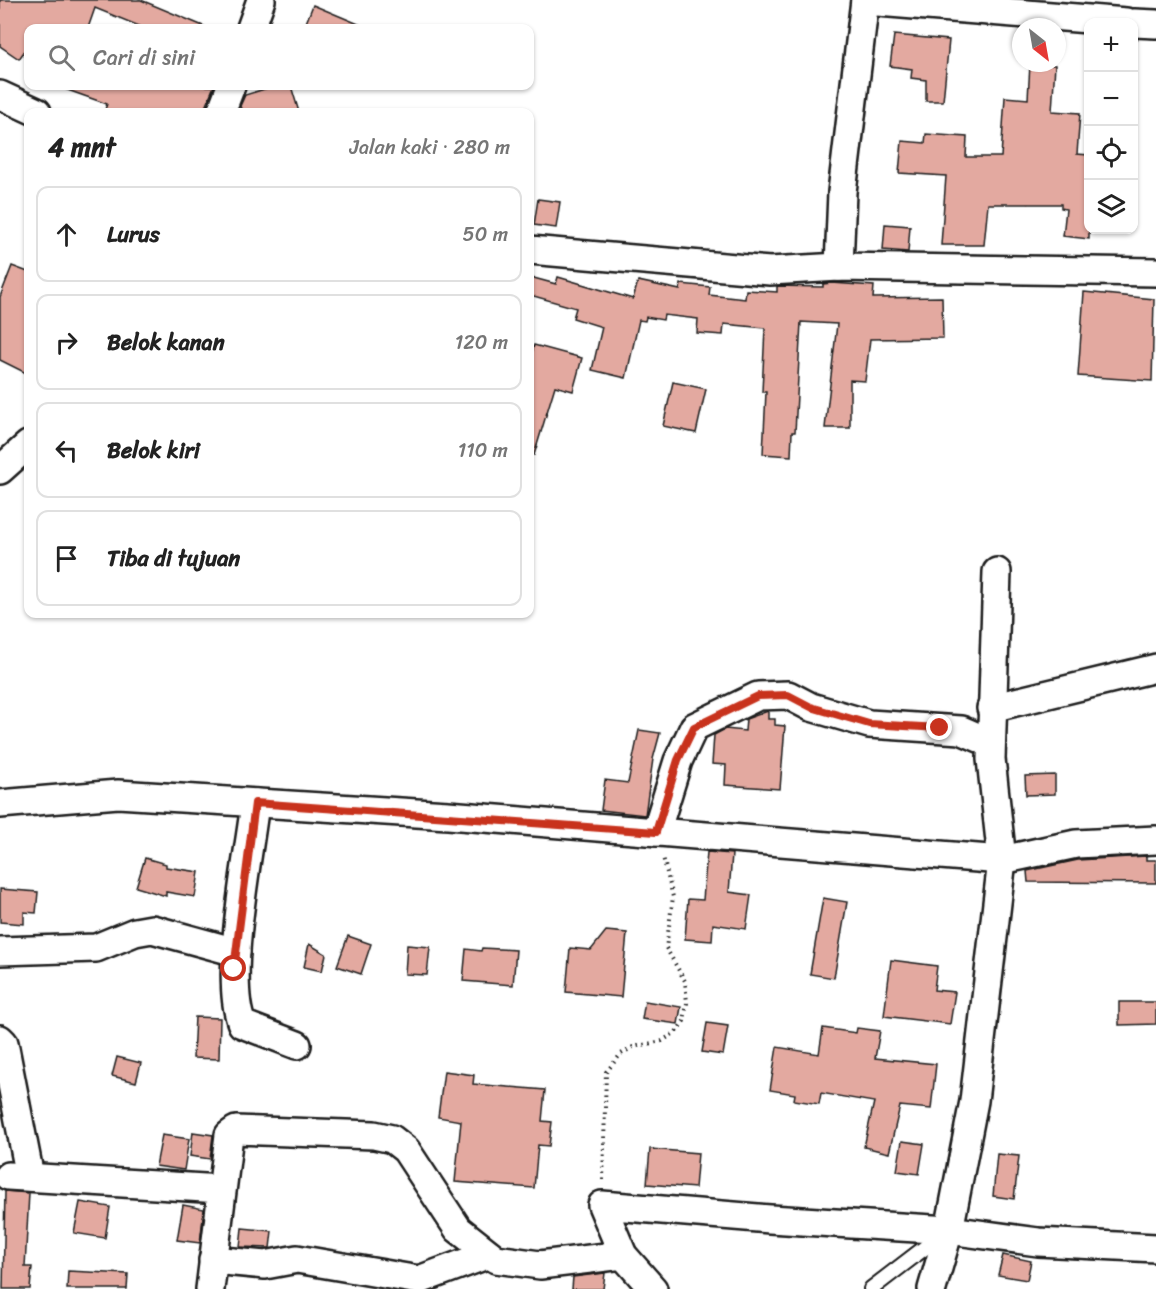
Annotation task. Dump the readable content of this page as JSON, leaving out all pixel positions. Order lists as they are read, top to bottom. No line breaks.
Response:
{"north":"bottom right","page":{"map_buttons":["+","−"],"search":"Cari di sini","heading":["4 mnt","Jalan kaki · 280 m"],"list":[["Lurus","50 m"],["Belok kanan","120 m"],["Belok kiri","110 m"],"Tiba di tujuan"]}}
